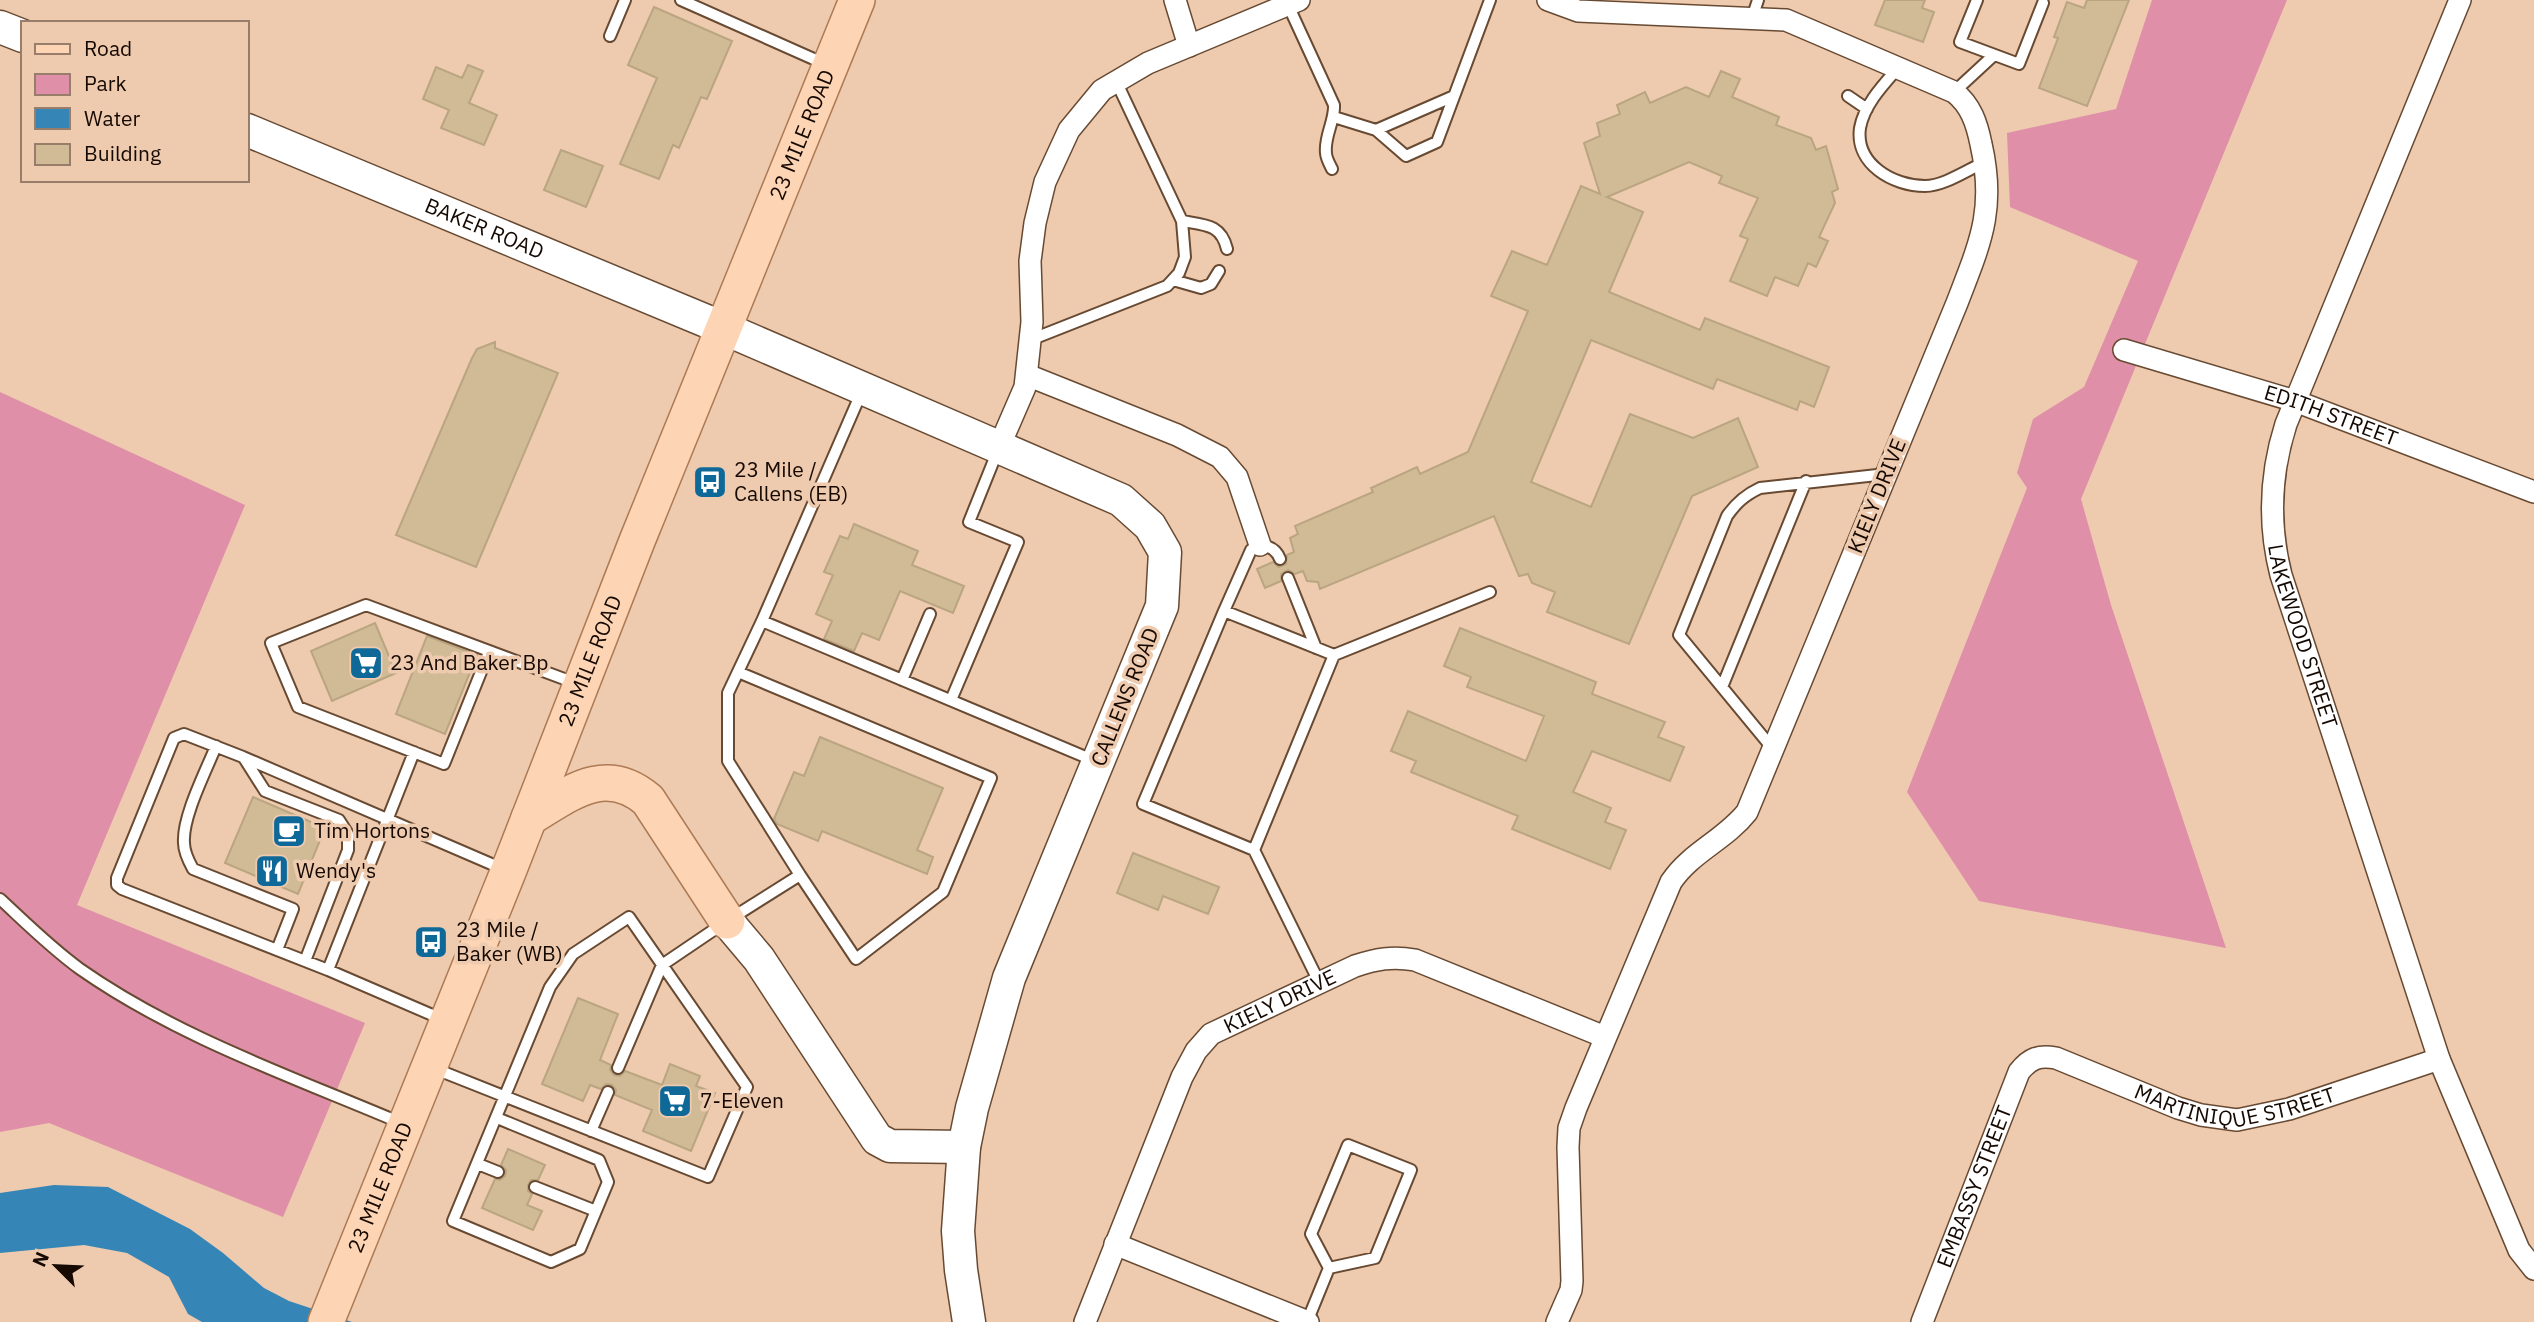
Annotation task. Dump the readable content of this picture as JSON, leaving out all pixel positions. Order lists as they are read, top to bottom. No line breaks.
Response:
{"streets":{"main road":["23 MILE ROAD"],"street":["BAKER ROAD","EDITH STREET","KIELY DRIVE","LAKEWOOD STREET","CALLENS ROAD","MARTINIQUE STREET","EMBASSY STREET"]},"crossings":[["23 MILE ROAD","BAKER ROAD"],["23 MILE ROAD","CALLENS ROAD"],["BAKER ROAD","CALLENS ROAD"],["EDITH STREET","LAKEWOOD STREET"],["LAKEWOOD STREET","MARTINIQUE STREET"],["MARTINIQUE STREET","EMBASSY STREET"]],"places":{"bus stop":["23 Mile / Callens (EB)","23 Mile / Baker (WB)"],"supermarket":["23 And Baker Bp","7-Eleven"],"cafe":["Tim Hortons"],"restaurant":["Wendy's"]},"legend":["Road","Park","Water","Building"],"north":"top left"}
